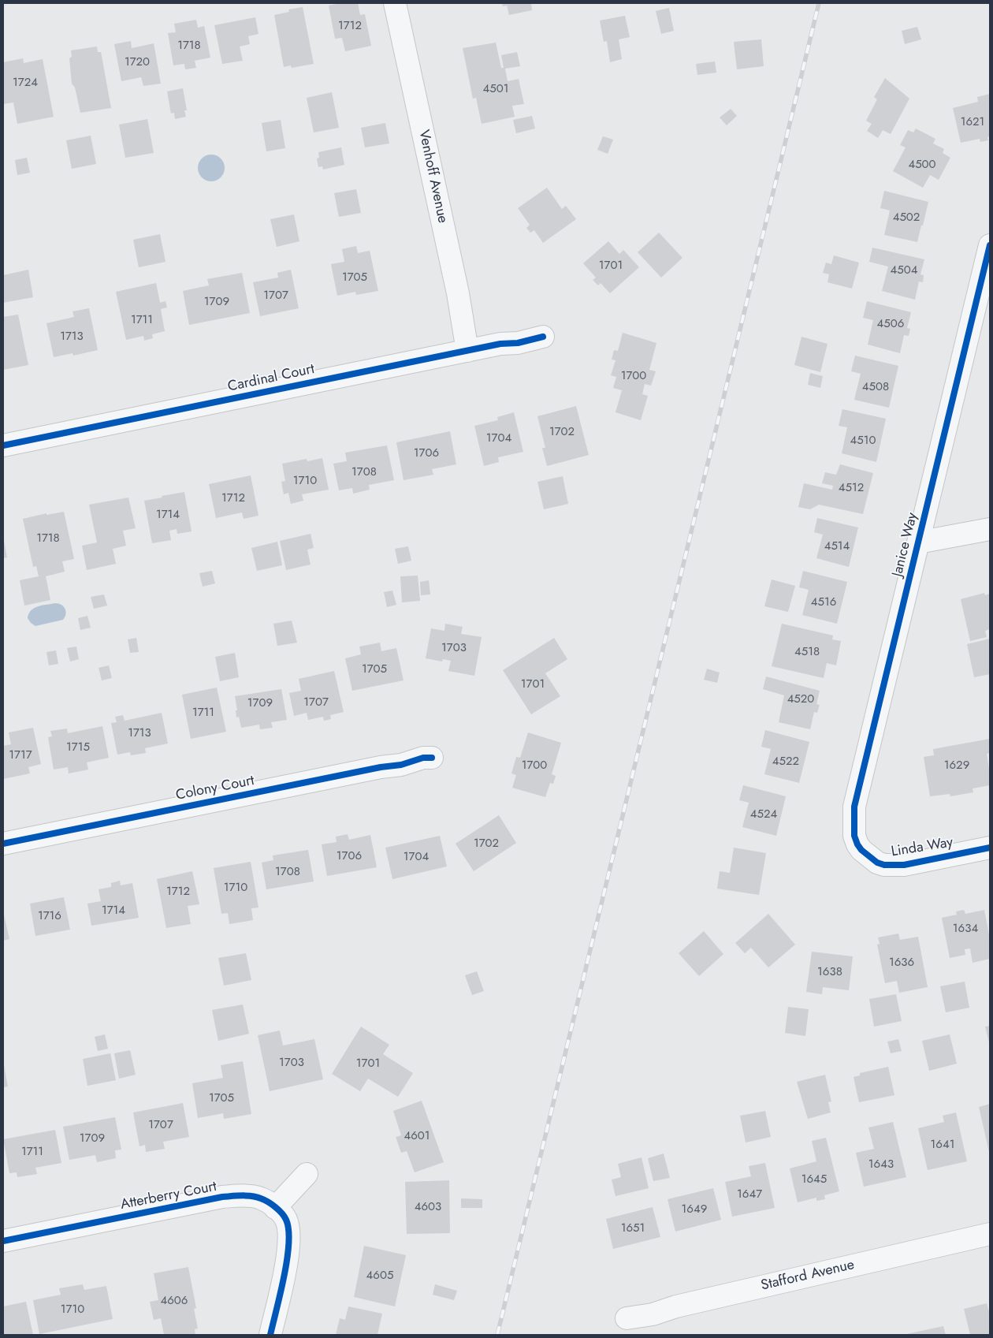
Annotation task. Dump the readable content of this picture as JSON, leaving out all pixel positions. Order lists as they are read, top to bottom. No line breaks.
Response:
{"streets":{"street":["Venhoff Avenue","Cardinal Court","Janice Way","Colony Court","Linda Way","Atterberry Court","Stafford Avenue"]},"crossings":[["Venhoff Avenue","Cardinal Court"],["Janice Way","Linda Way"]],"house_numbers":["1712","1718","1720","1724","4501","1621","4500","4502","1701","4504","1705","1707","1709","1711","4506","1713","1700","4508","1702","1704","4510","1706","1708","1710","4512","1712","1714","1718","4514","4516","1703","4518","1705","1701","4520","1707","1709","1711","1713","1715","1717","4522","1700","1629","4524","1702","1706","1704","1708","1710","1712","1714","1716","1634","1636","1638","1703","1701","1705","1707","4601","1709","1641","1711","1643","1645","1647","4603","1649","1651","4605","4606","1710"]}
